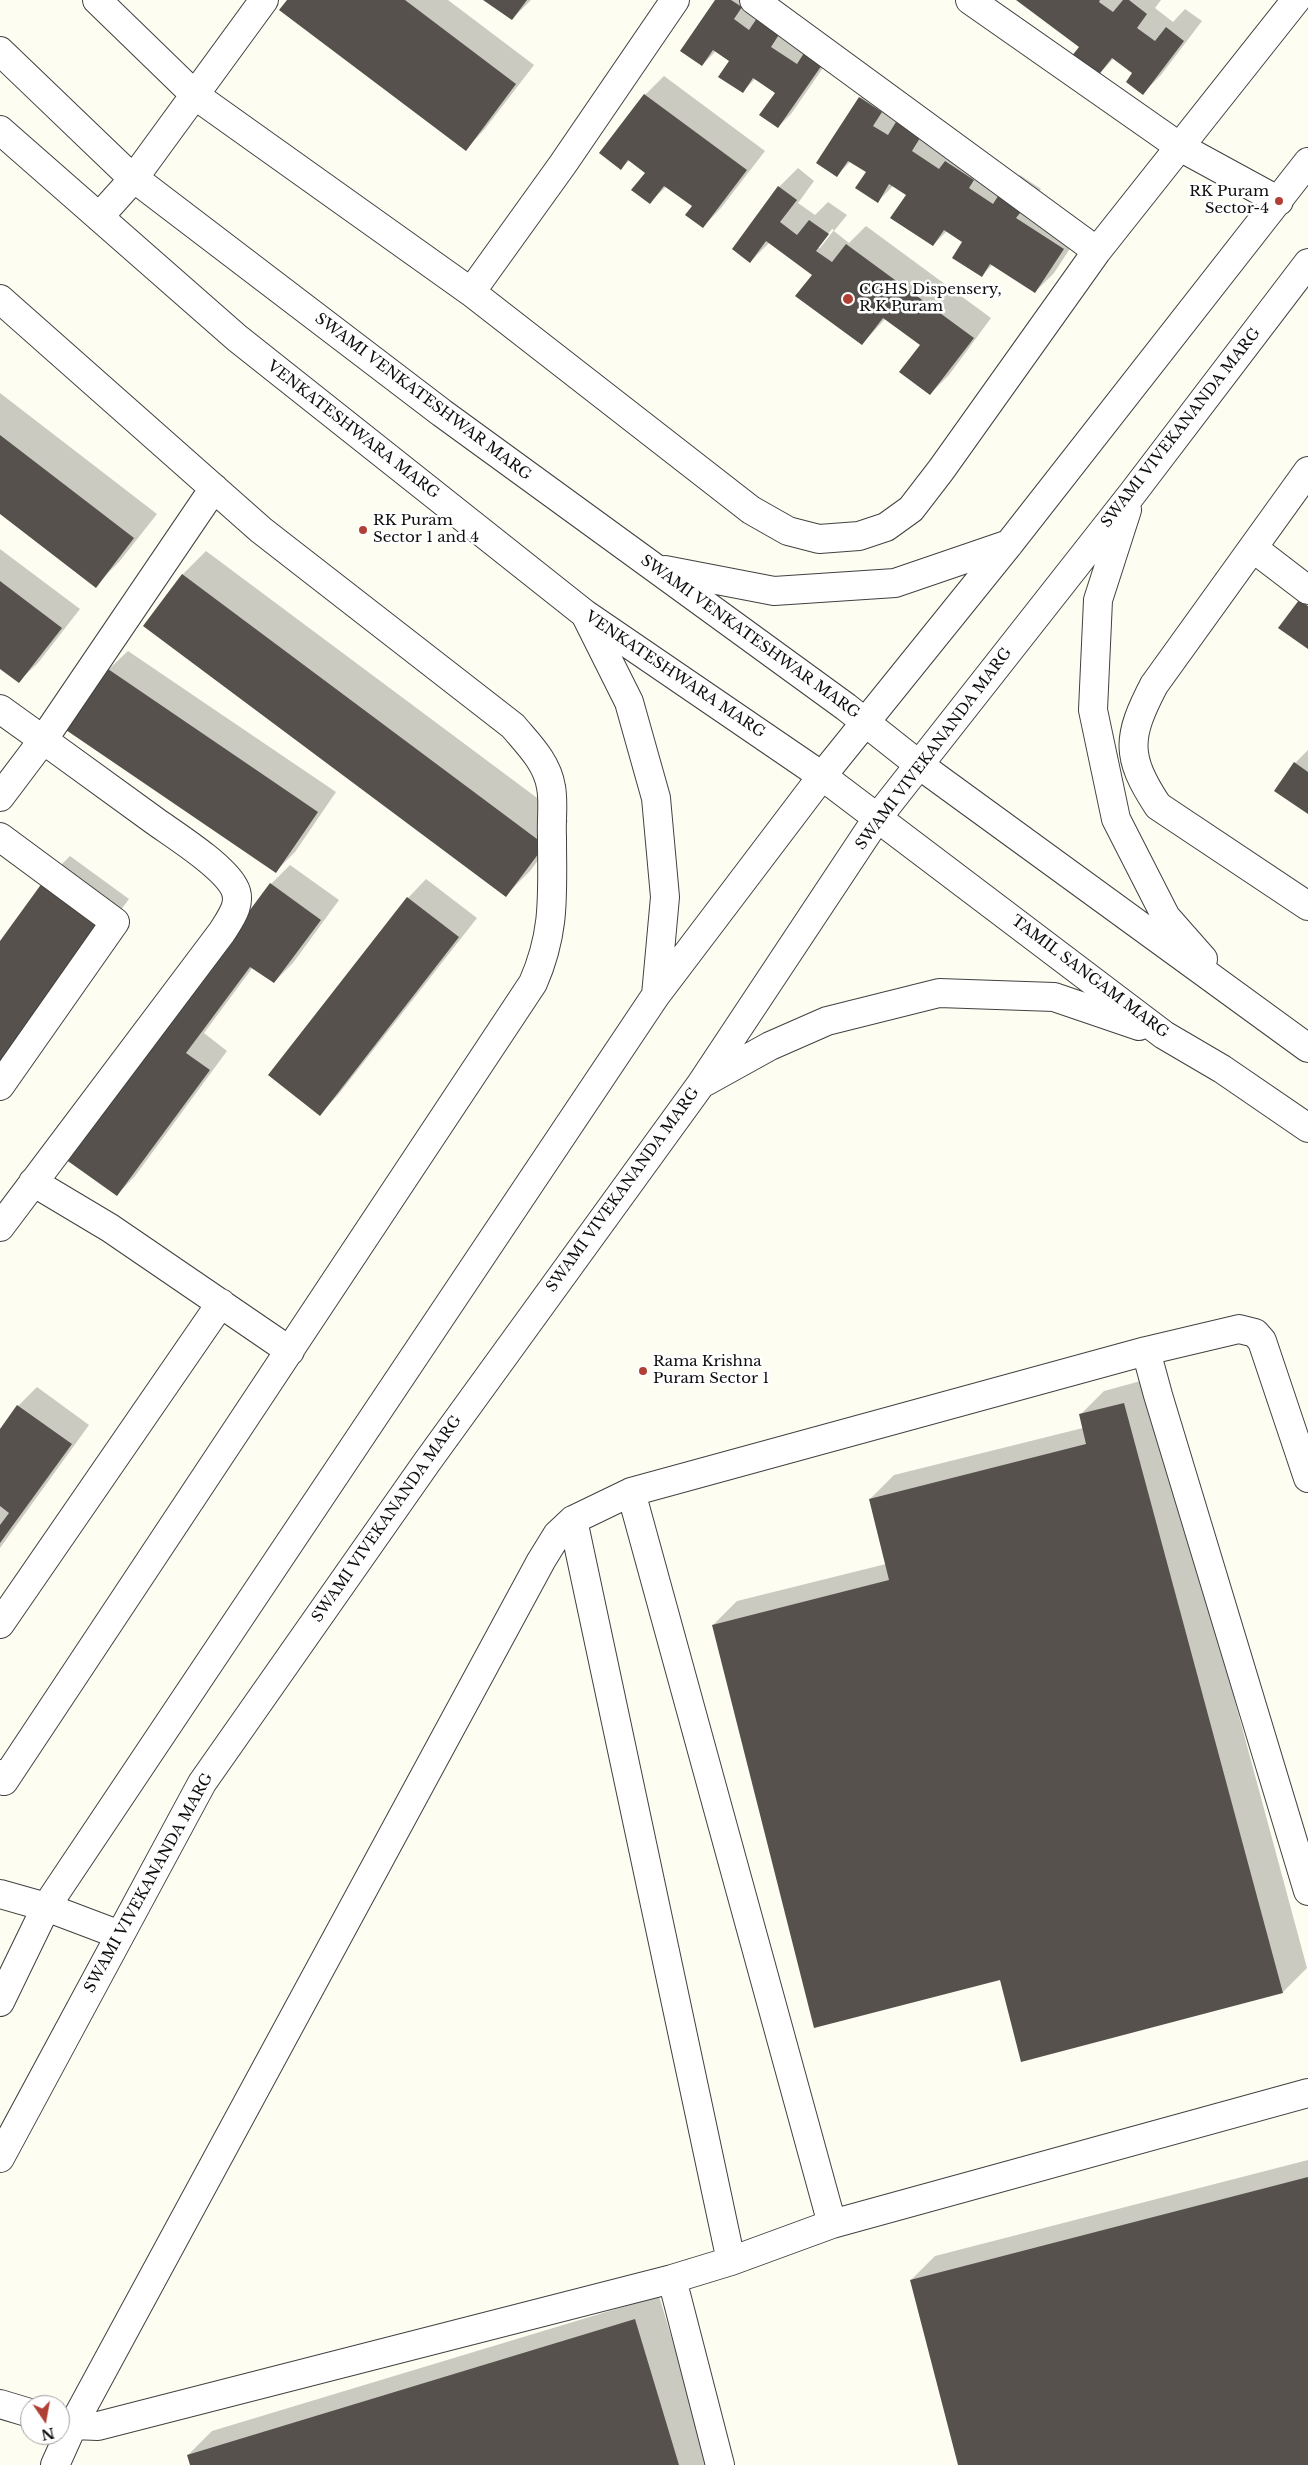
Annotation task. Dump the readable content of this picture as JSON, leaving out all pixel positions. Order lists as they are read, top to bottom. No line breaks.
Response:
{"streets":{"street":["SWAMI VENKATESHWAR MARG","SWAMI VIVEKANANDA MARG","VENKATESHWARA MARG","TAMIL SANGAM MARG"]},"crossings":[["SWAMI VENKATESHWAR MARG","SWAMI VIVEKANANDA MARG"],["SWAMI VIVEKANANDA MARG","VENKATESHWARA MARG"],["SWAMI VIVEKANANDA MARG","TAMIL SANGAM MARG"],["VENKATESHWARA MARG","TAMIL SANGAM MARG"]],"places":["RK Puram Sector-4","CGHS Dispensery, R K Puram","RK Puram Sector 1 and 4","Rama Krishna Puram Sector 1"],"north":"bottom"}
